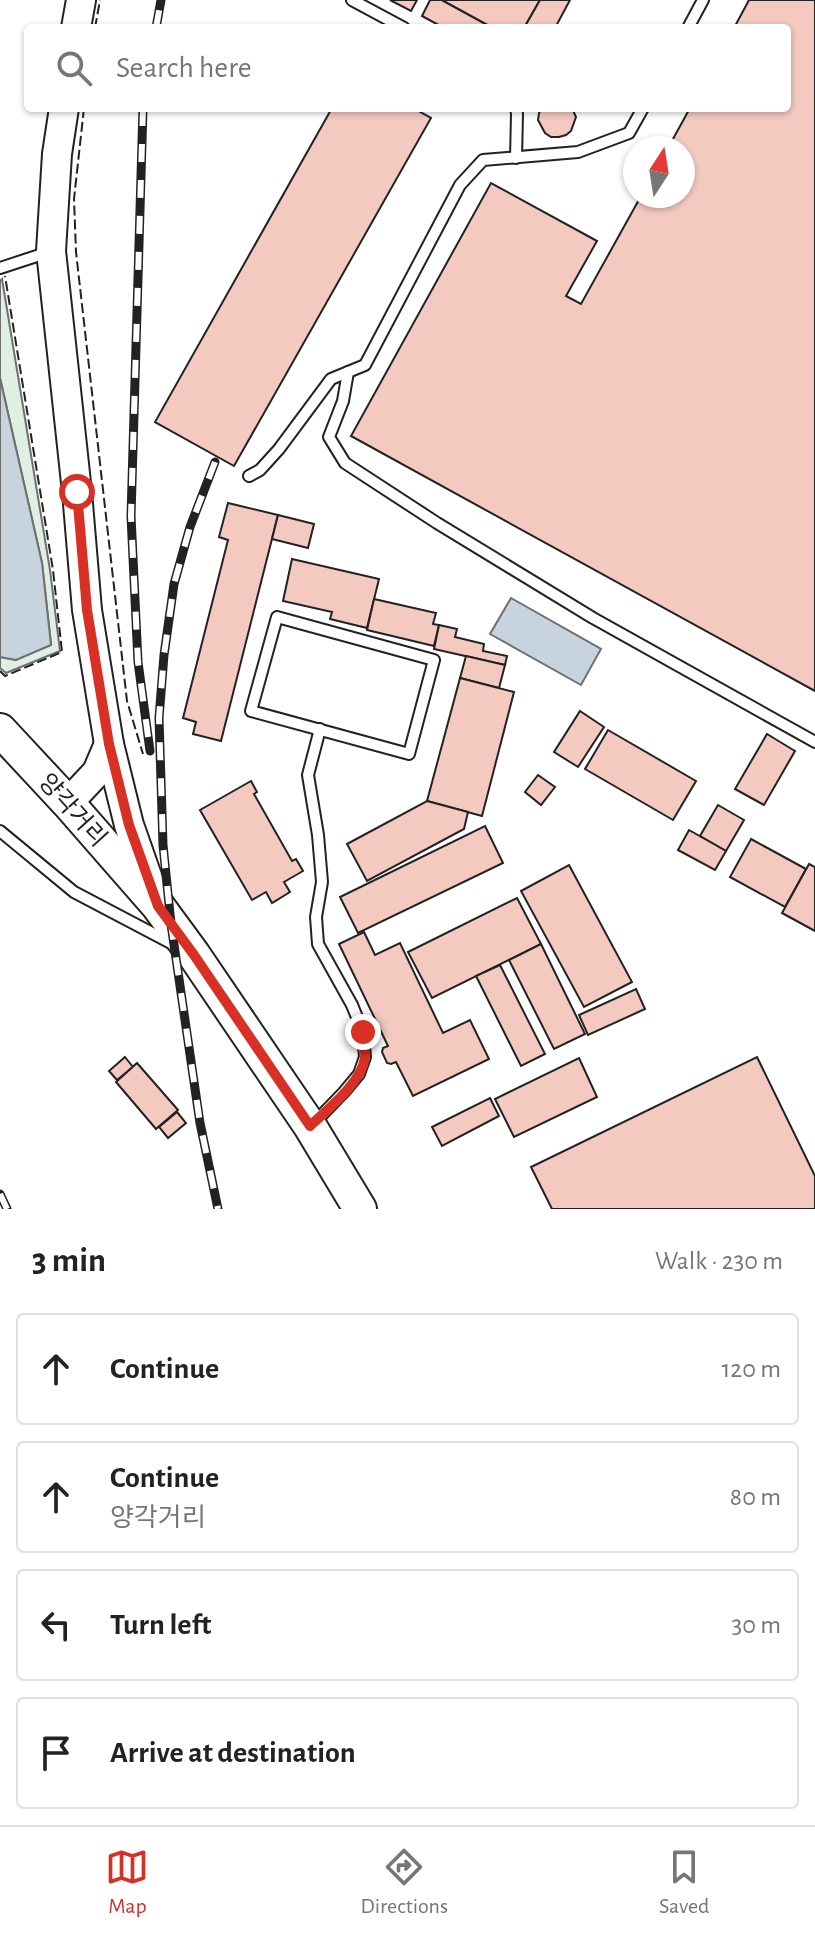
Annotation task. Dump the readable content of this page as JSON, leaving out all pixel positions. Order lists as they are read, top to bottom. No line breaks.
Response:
{"streets":{"main road":["양각거리"]},"north":"top","page":{"search":"Search here","heading":["3 min","Walk · 230 m"],"list":[["Continue","120 m"],["Continue","양각거리","80 m"],["Turn left","30 m"],"Arrive at destination"],"nav":["Map","Directions","Saved"]}}
